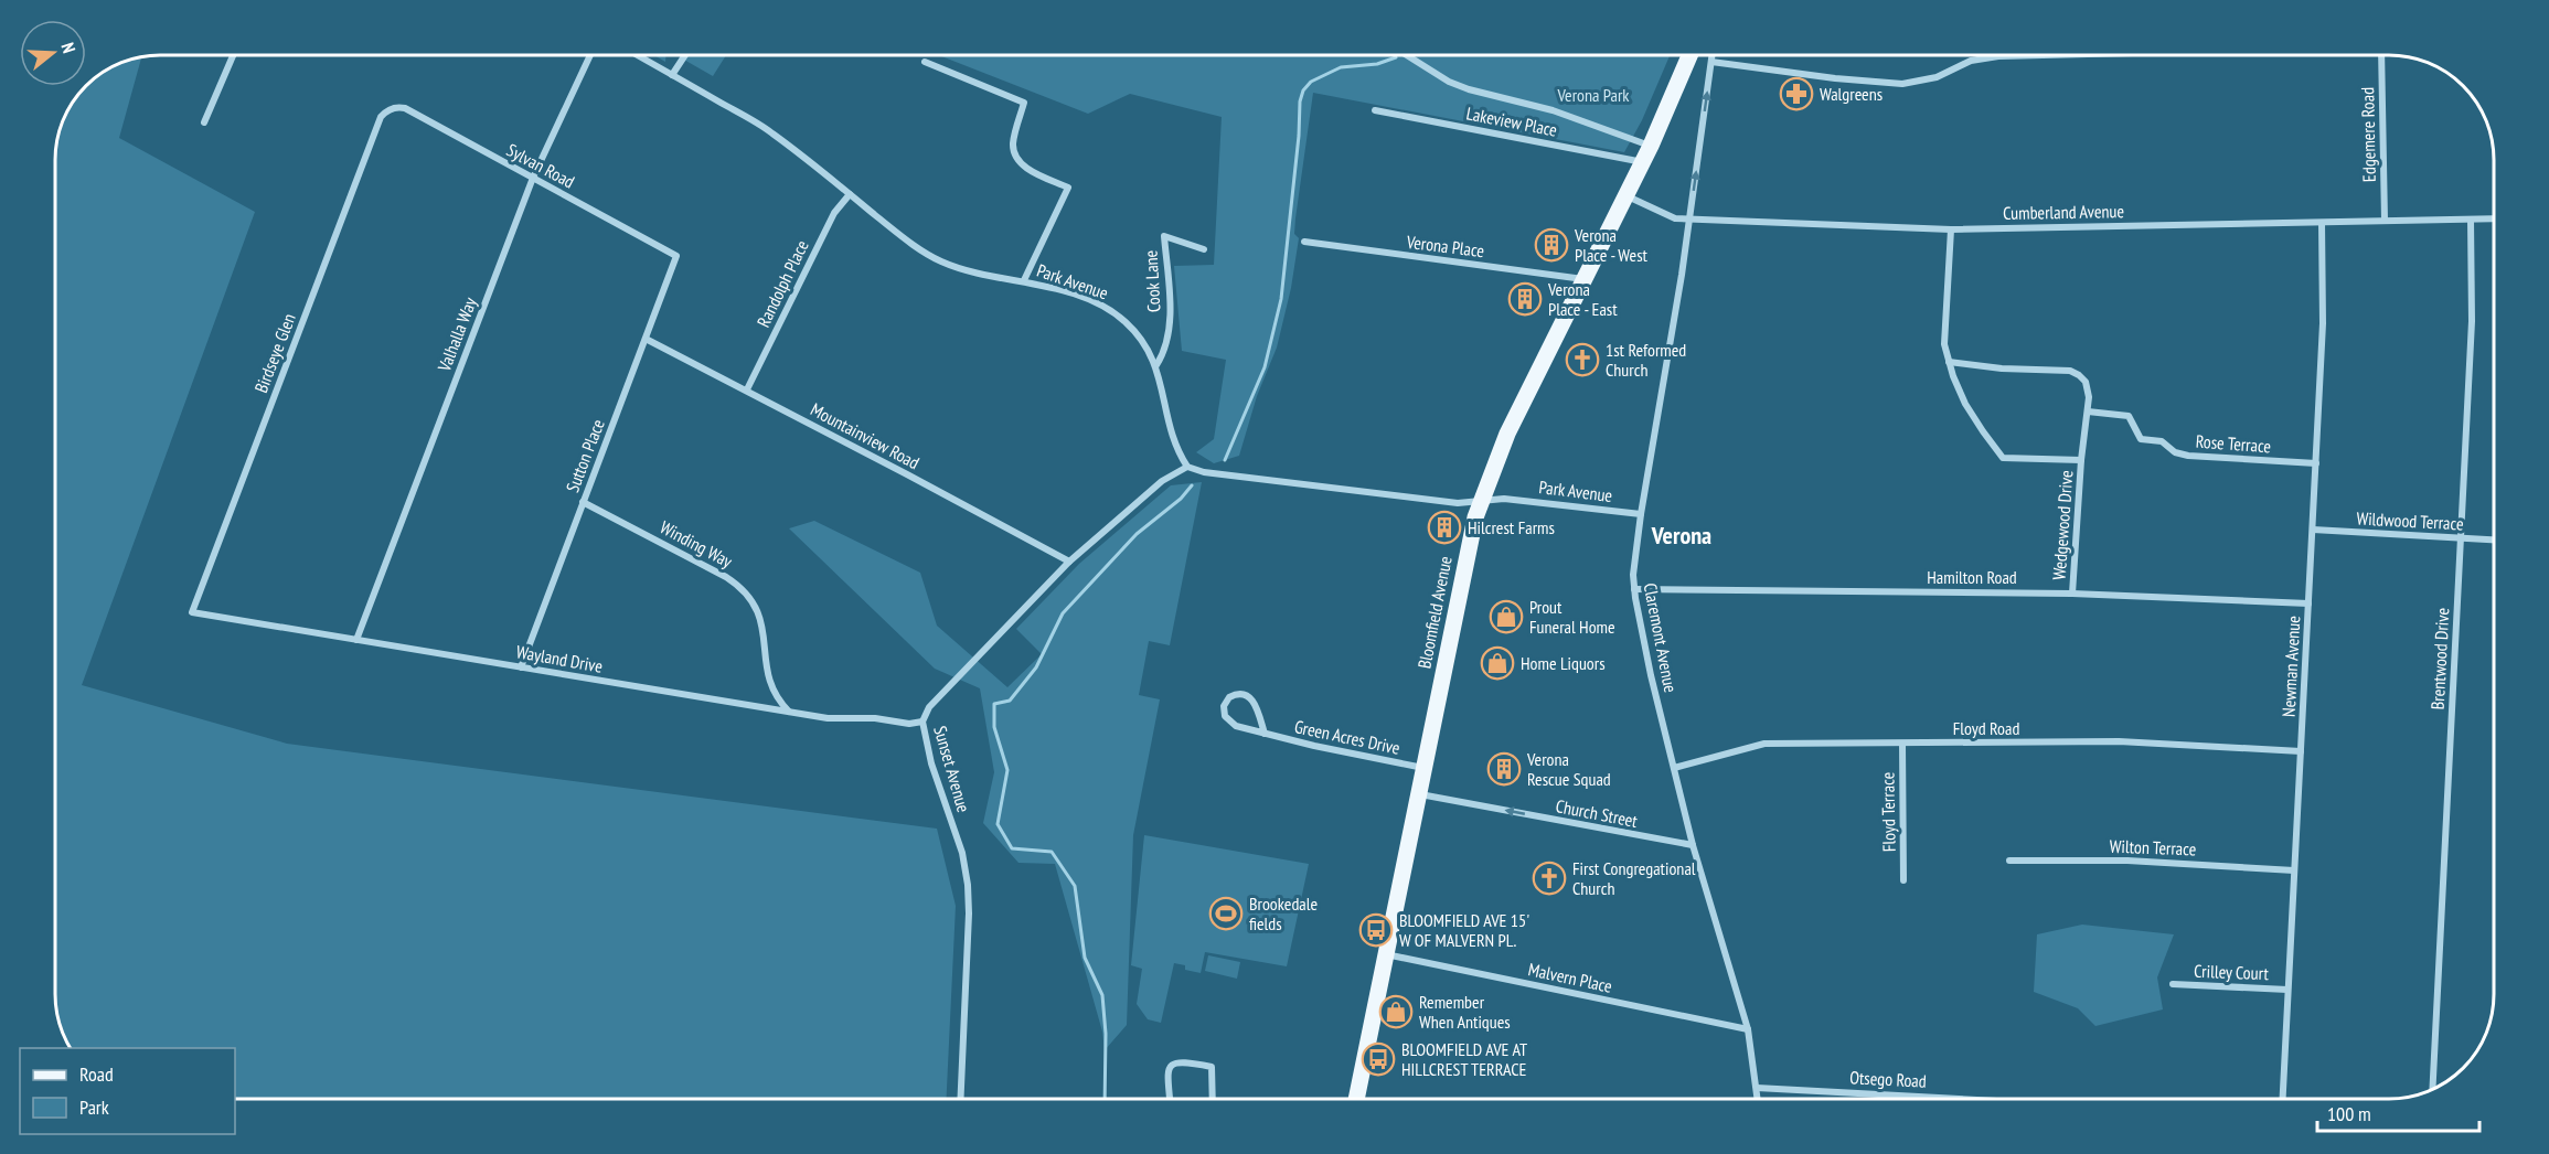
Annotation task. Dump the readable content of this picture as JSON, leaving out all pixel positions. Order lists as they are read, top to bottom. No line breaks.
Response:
{"streets":{"main road":["Bloomfield Avenue"],"street":["Lakeview Place","Edgemere Road","Sylvan Road","Cumberland Avenue","Verona Place","Park Avenue","Cook Lane","Randolph Place","Valhalla Way","Birdseye Glen","Mountainview Road","Rose Terrace","Sutton Place","Wildwood Terrace","Wedgewood Drive","Winding Way","Hamilton Road","Claremont Avenue","Wayland Drive","Brentwood Drive","Newman Avenue","Floyd Road","Green Acres Drive","Sunset Avenue","Floyd Terrace","Church Street","Wilton Terrace","Crilley Court","Malvern Place","Otsego Road"]},"crossings":[["Lakeview Place","Bloomfield Avenue"],["Edgemere Road","Cumberland Avenue"],["Sylvan Road","Valhalla Way"],["Sylvan Road","Birdseye Glen"],["Sylvan Road","Sutton Place"],["Cumberland Avenue","Wedgewood Drive"],["Cumberland Avenue","Bloomfield Avenue"],["Cumberland Avenue","Claremont Avenue"],["Cumberland Avenue","Brentwood Drive"],["Cumberland Avenue","Newman Avenue"],["Verona Place","Bloomfield Avenue"],["Park Avenue","Cook Lane"],["Park Avenue","Randolph Place"],["Park Avenue","Bloomfield Avenue"],["Park Avenue","Claremont Avenue"],["Park Avenue","Sunset Avenue"],["Randolph Place","Mountainview Road"],["Valhalla Way","Wayland Drive"],["Birdseye Glen","Wayland Drive"],["Mountainview Road","Sutton Place"],["Mountainview Road","Sunset Avenue"],["Rose Terrace","Wedgewood Drive"],["Rose Terrace","Newman Avenue"],["Sutton Place","Winding Way"],["Sutton Place","Wayland Drive"],["Wildwood Terrace","Brentwood Drive"],["Wildwood Terrace","Newman Avenue"],["Wedgewood Drive","Hamilton Road"],["Winding Way","Wayland Drive"],["Hamilton Road","Claremont Avenue"],["Hamilton Road","Newman Avenue"],["Bloomfield Avenue","Green Acres Drive"],["Bloomfield Avenue","Church Street"],["Bloomfield Avenue","Malvern Place"],["Claremont Avenue","Floyd Road"],["Claremont Avenue","Church Street"],["Claremont Avenue","Malvern Place"],["Claremont Avenue","Otsego Road"],["Wayland Drive","Sunset Avenue"],["Newman Avenue","Floyd Road"],["Newman Avenue","Wilton Terrace"],["Newman Avenue","Crilley Court"],["Floyd Road","Floyd Terrace"]],"one_way":["Church Street"],"districts":["Verona"],"parks":["Verona Park"],"places":{"pharmacy":["Walgreens"],"building":["Verona Place - West","Verona Place - East","Hilcrest Farms","Verona Rescue Squad"],"church":["1st Reformed Church","First Congregational Church"],"shop":["Prout Funeral Home","Home Liquors","Remember When Antiques"],"sports":["Brookedale fields"],"bus stop":["BLOOMFIELD AVE 15' W OF MALVERN PL.","BLOOMFIELD AVE AT HILLCREST TERRACE"]},"legend":["Road","Park"],"scale_bar":"100 m","north":"right"}
